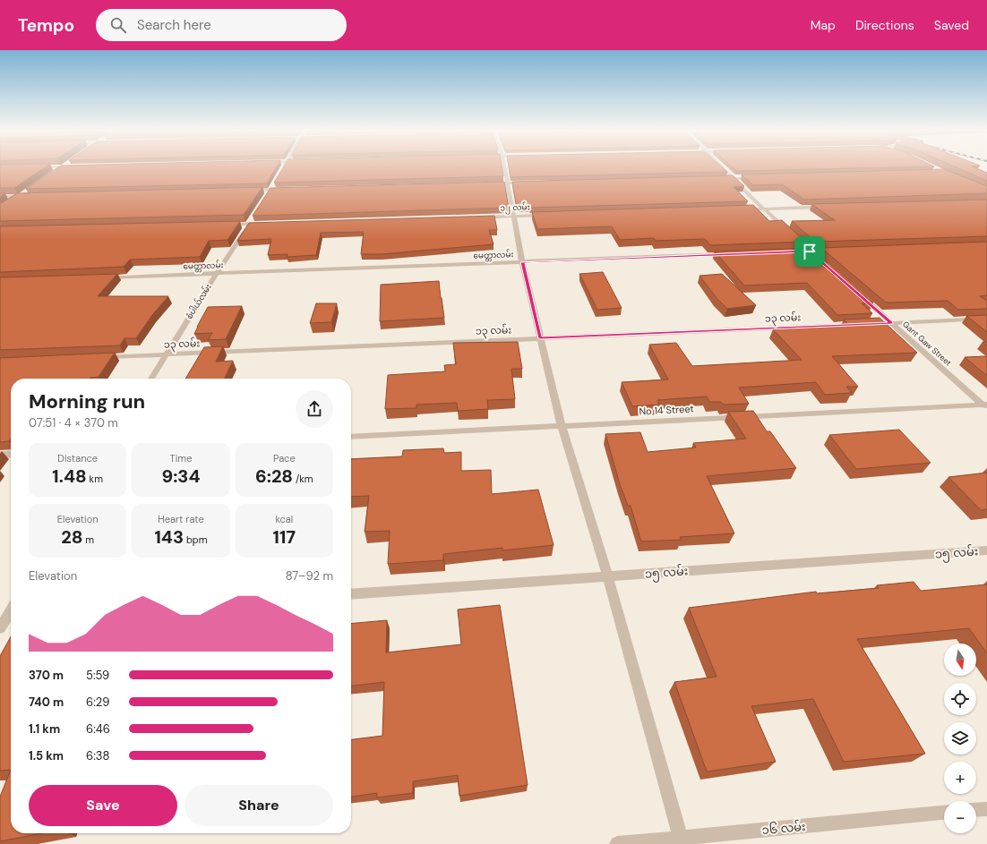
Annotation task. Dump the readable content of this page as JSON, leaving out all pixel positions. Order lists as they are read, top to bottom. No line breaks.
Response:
{"streets":{"street":["၁၂ လမ်း","မေတ္တာလမ်း","စံပါယ်လမ်း","၁၃ လမ်း","Gant Gaw Street","No 14 Street","၁၅ လမ်း","၁၆ လမ်း"]},"crossings":[["မေတ္တာလမ်း","စံပါယ်လမ်း"],["စံပါယ်လမ်း","၁၃ လမ်း"],["၁၃ လမ်း","Gant Gaw Street"],["Gant Gaw Street","No 14 Street"]],"north":"bottom","page":{"header":"Tempo","search":"Search here","nav":["Map","Directions","Saved"],"heading":["Morning run","07:51 · 4 × 370 m"],"stats":[["Distance","1.48 km"],["Time","9:34"],["Pace","6:28 /km"],["Elevation","28 m"],["Heart rate","143 bpm"],["kcal","117"]],"chart":["Elevation","87–92 m"],"map_buttons":["+","−"],"list":[{"name":"370 m","note":"5:59"},{"name":"740 m","note":"6:29"},{"name":"1.1 km","note":"6:46"},{"name":"1.5 km","note":"6:38"}],"buttons":["Save","Share"]}}
